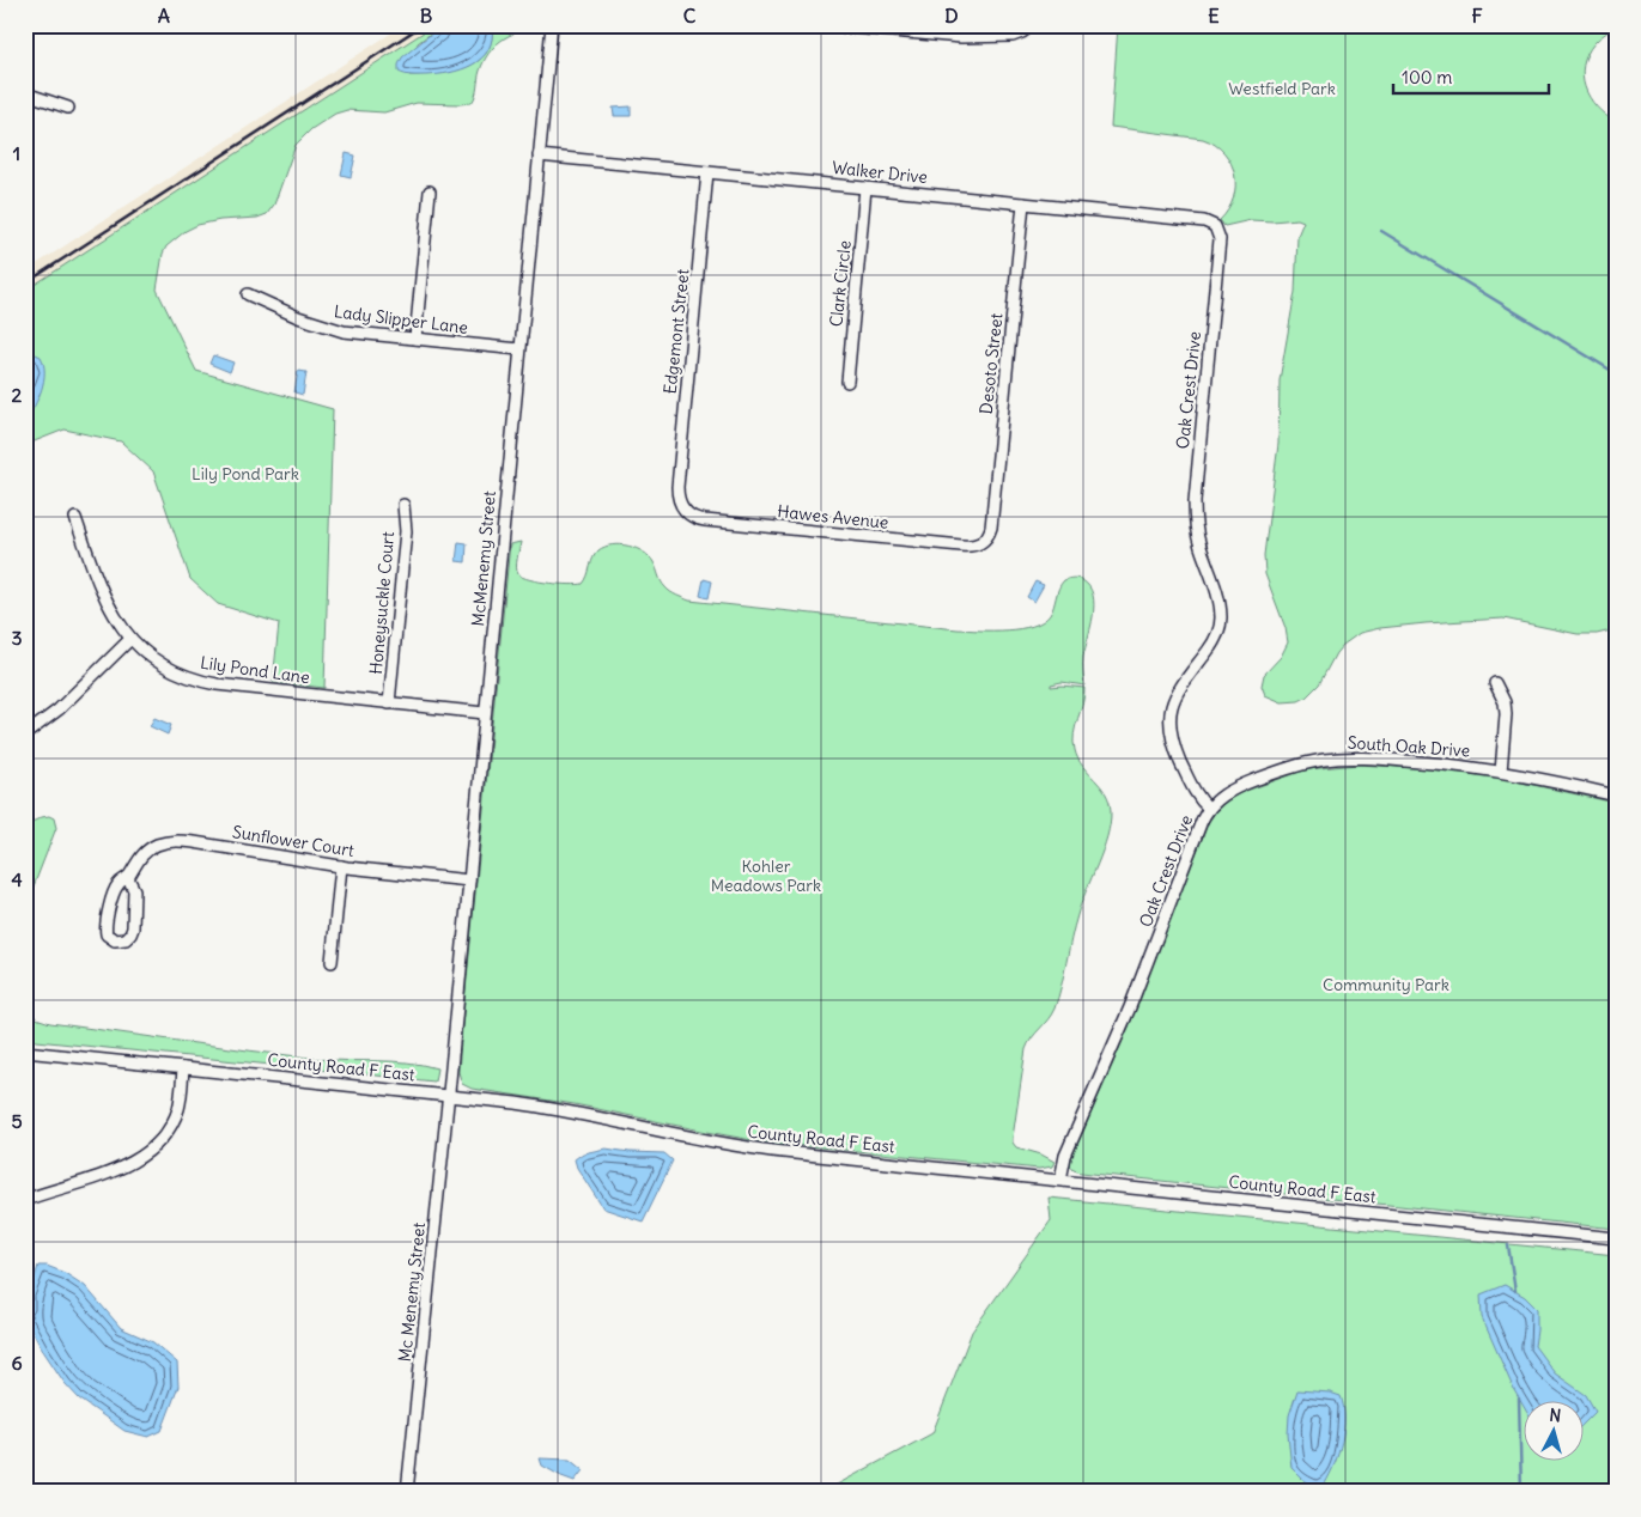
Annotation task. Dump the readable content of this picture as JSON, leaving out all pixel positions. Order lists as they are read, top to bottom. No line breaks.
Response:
{"streets":{"street":["Walker Drive","Clark Circle","Lady Slipper Lane","Edgemont Street","Desoto Street","Oak Crest Drive","Hawes Avenue","McMenemy Street","Honeysuckle Court","Lily Pond Lane","South Oak Drive","Sunflower Court","County Road F East","Mc Menemy Street"]},"crossings":[["Walker Drive","Clark Circle"],["Walker Drive","Edgemont Street"],["Walker Drive","Desoto Street"],["Walker Drive","Oak Crest Drive"],["Walker Drive","McMenemy Street"],["Lady Slipper Lane","McMenemy Street"],["Edgemont Street","Hawes Avenue"],["Desoto Street","Hawes Avenue"],["Oak Crest Drive","South Oak Drive"],["Oak Crest Drive","County Road F East"],["McMenemy Street","Lily Pond Lane"],["McMenemy Street","Sunflower Court"],["McMenemy Street","County Road F East"],["McMenemy Street","Mc Menemy Street"],["Honeysuckle Court","Lily Pond Lane"],["County Road F East","Mc Menemy Street"]],"parks":["Westfield Park","Lily Pond Park","Kohler Meadows Park","Community Park"],"scale_bar":"100 m","north":"top","grid":{"columns":["A","B","C","D","E","F"],"rows":["1","2","3","4","5","6"]}}
